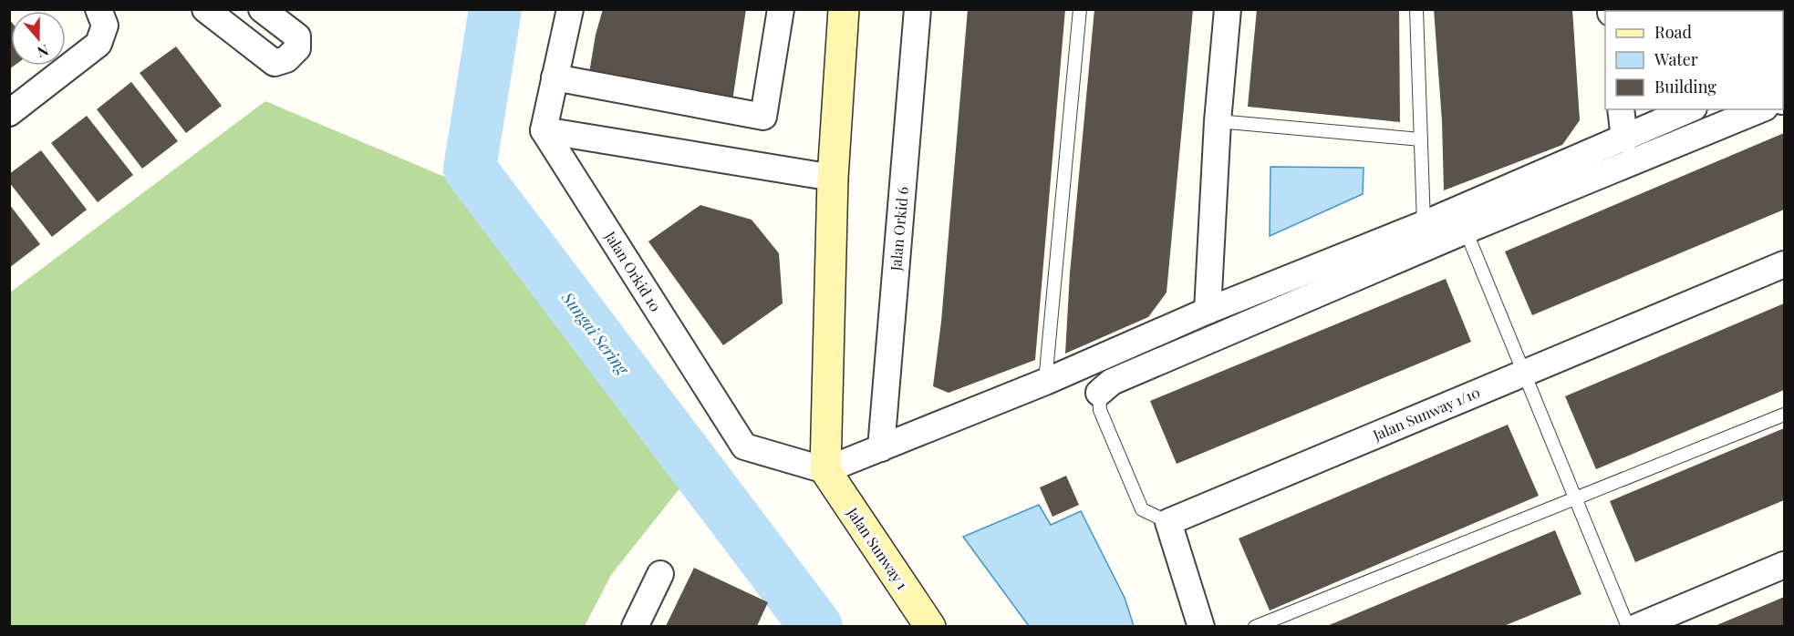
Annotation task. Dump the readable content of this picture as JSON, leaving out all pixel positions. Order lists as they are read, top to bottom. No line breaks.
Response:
{"streets":{"street":["Jalan Orkid 6","Jalan Orkid 10","Jalan Sunway 1/10","Jalan Sunway 1"]},"crossings":[["Jalan Orkid 10","Jalan Sunway 1"]],"water":["Sungai Sering"],"legend":["Road","Water","Building"],"north":"bottom"}
